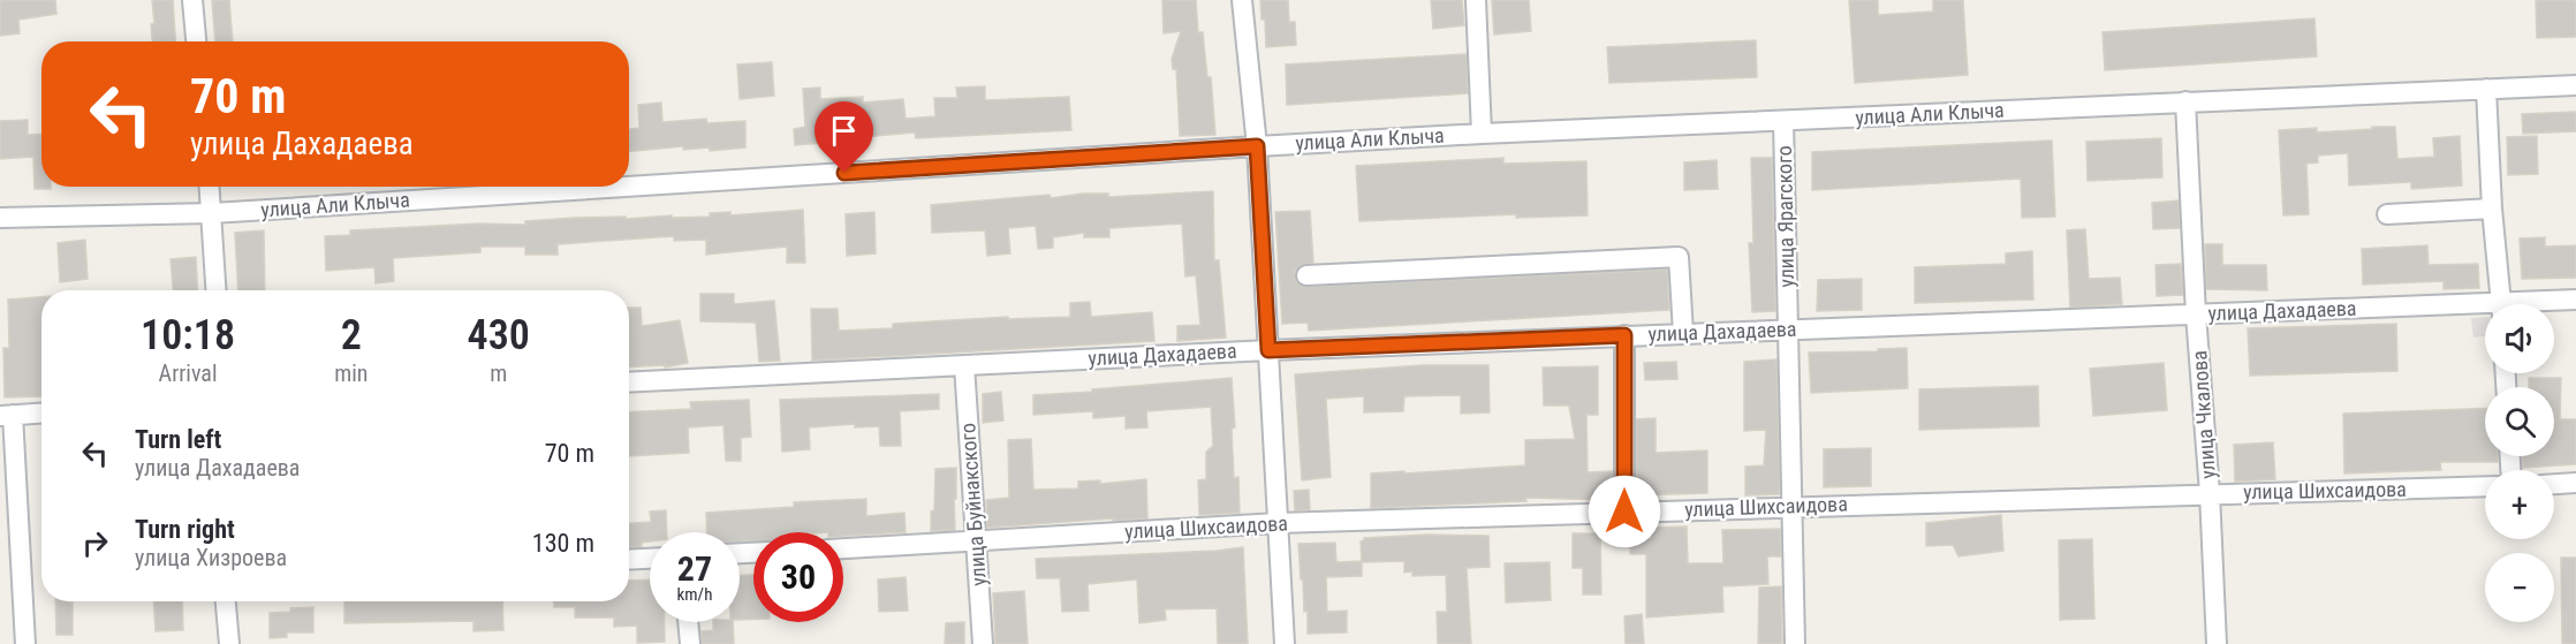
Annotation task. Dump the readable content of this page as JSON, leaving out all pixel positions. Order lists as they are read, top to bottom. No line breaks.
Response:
{"streets":{"street":["улица Али Клыча","улица Ярагского","улица Дахадаева","улица Чкалова","улица Шихсаидова","улица Буйнакского"]},"crossings":[["улица Али Клыча","улица Ярагского"],["улица Али Клыча","улица Чкалова"],["улица Ярагского","улица Дахадаева"],["улица Ярагского","улица Шихсаидова"],["улица Дахадаева","улица Чкалова"],["улица Дахадаева","улица Буйнакского"],["улица Чкалова","улица Шихсаидова"],["улица Шихсаидова","улица Буйнакского"]],"page":{"turn":["70 m","улица Дахадаева"],"eta":["10:18","Arrival","2","min","430","m"],"map_buttons":["+","−"],"list":[{"name":"Turn left","note":"улица Дахадаева","value":"70 m"},{"name":"Turn right","note":"улица Хизроева","value":"130 m"}],"speed":"27 km/h","limit":"30"}}
